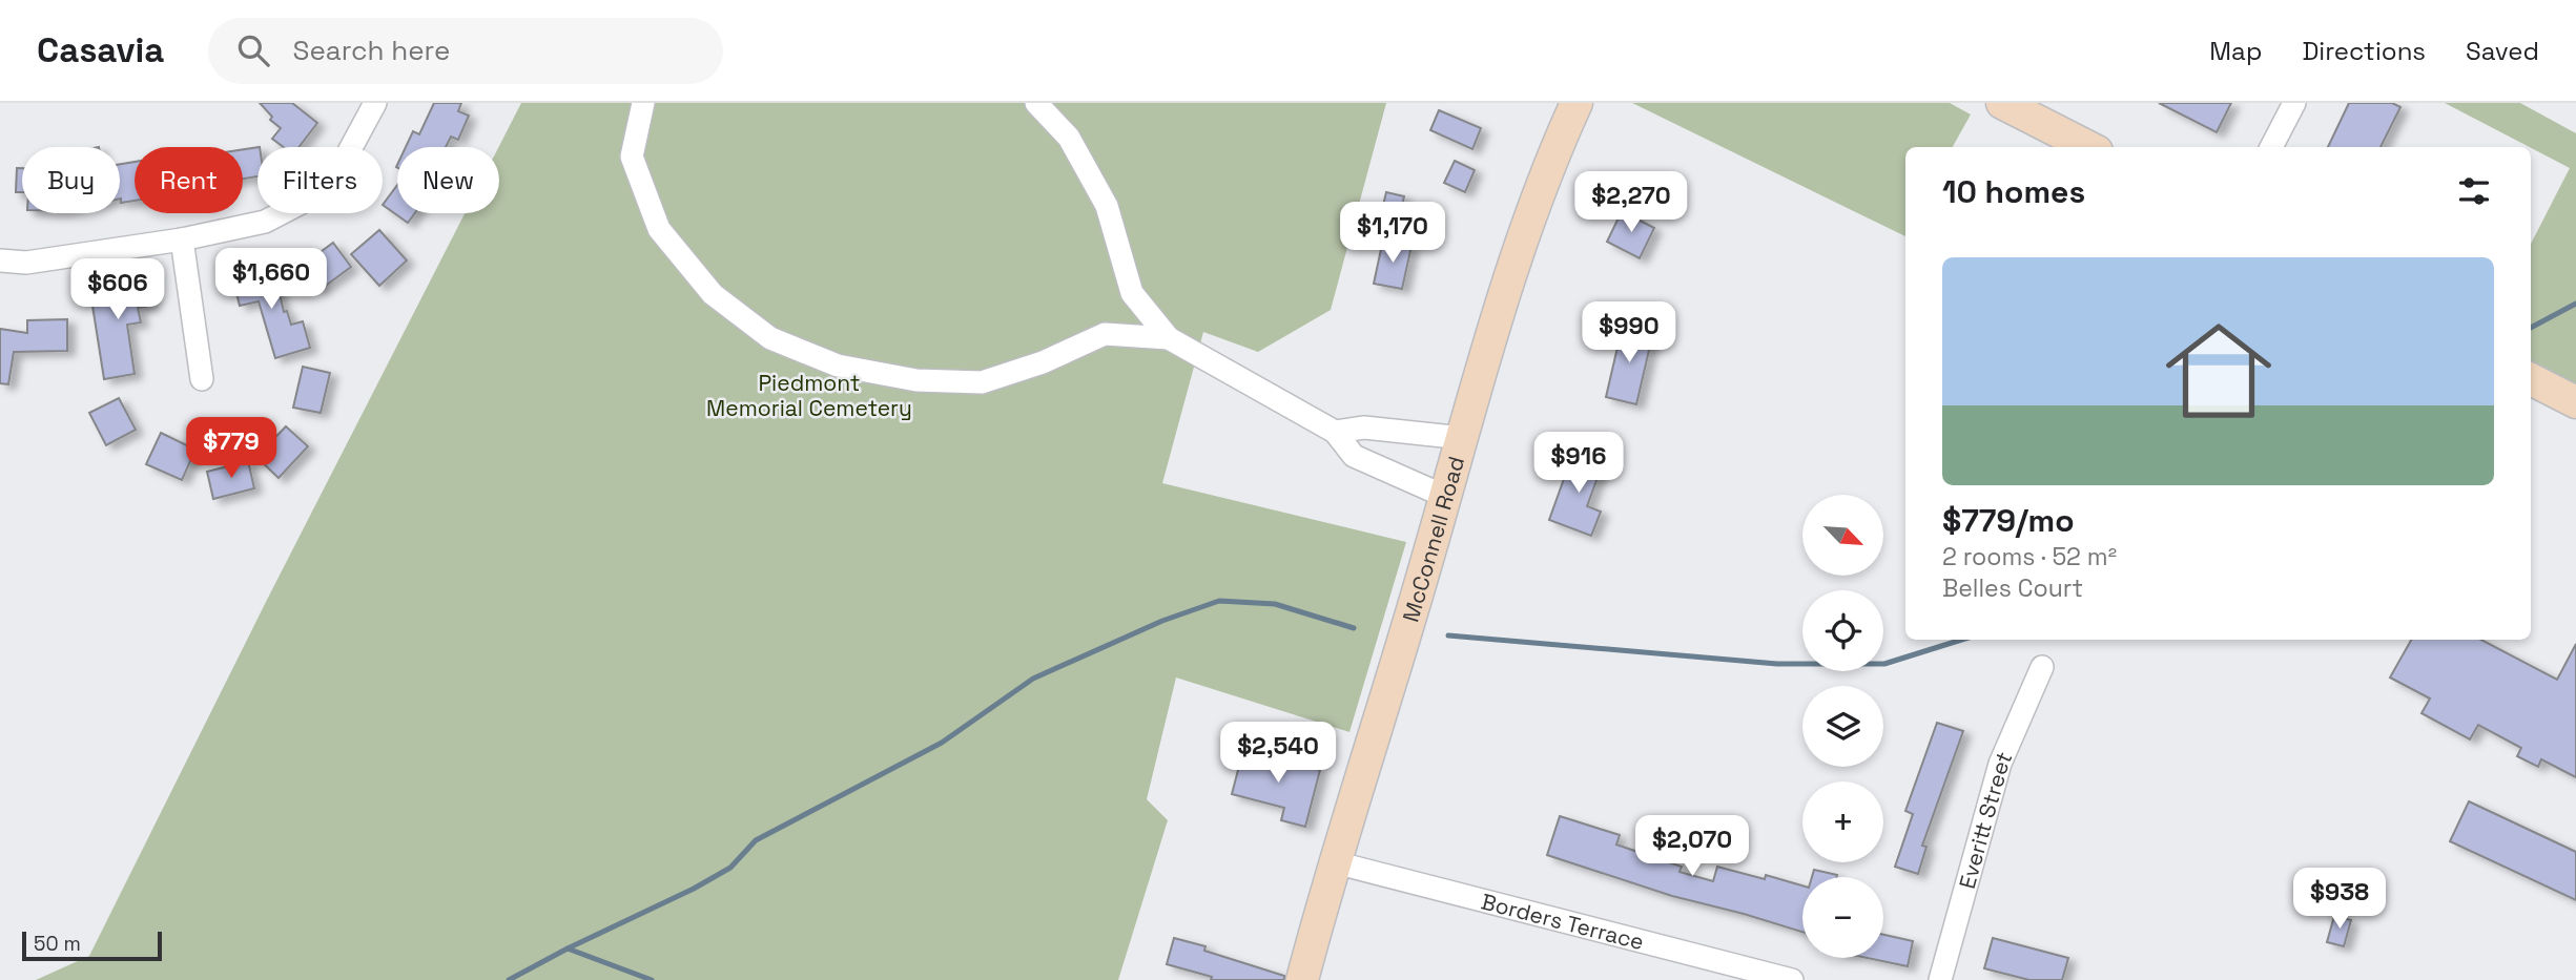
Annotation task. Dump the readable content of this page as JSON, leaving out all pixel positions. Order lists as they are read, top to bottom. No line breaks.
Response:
{"streets":{"street":["McConnell Road","Everitt Street","Borders Terrace"]},"crossings":[["McConnell Road","Borders Terrace"]],"parks":["Piedmont Memorial Cemetery"],"scale_bar":"50 m","north":"bottom right","page":{"header":"Casavia","search":"Search here","nav":["Map","Directions","Saved"],"chip":["Buy","Rent","Filters","New"],"heading":"10 homes","price":["$2,270","$1,170","$1,660","$606","$990","$779","$916","$2,540","$2,070","$938"],"list":[{"name":"$779/mo","note":"2 rooms · 52 m² · Belles Court"}],"map_buttons":["+","−"],"scale":"50 m"}}
